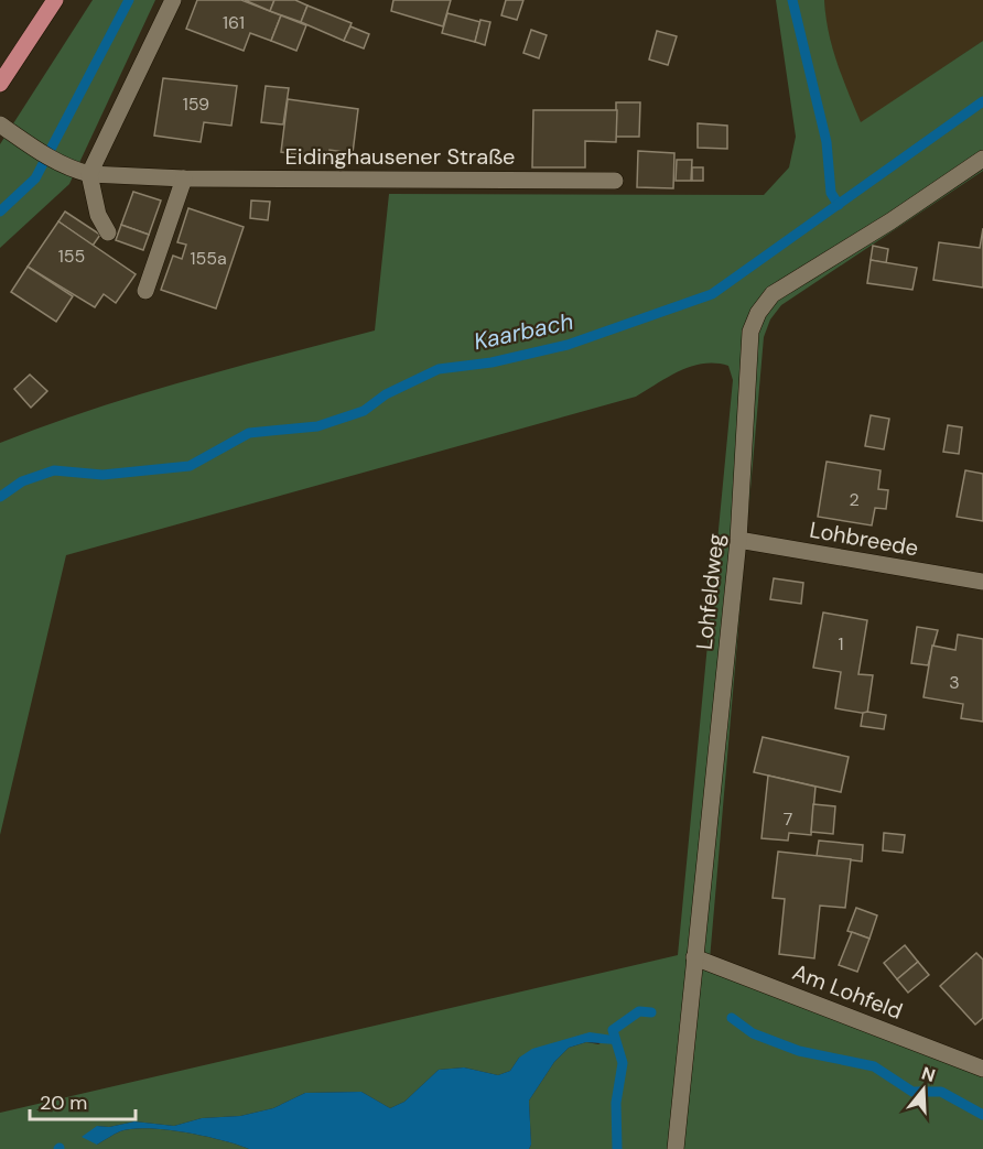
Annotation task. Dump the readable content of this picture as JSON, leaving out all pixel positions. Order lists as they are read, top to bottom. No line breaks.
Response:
{"streets":{"street":["Eidinghausener Straße","Lohbreede","Lohfeldweg","Am Lohfeld"]},"crossings":[["Lohbreede","Lohfeldweg"],["Lohfeldweg","Am Lohfeld"]],"water":["Kaarbach"],"house_numbers":["161","159","155","155a","2","1","3","7"],"scale_bar":"20 m","north":"top"}
